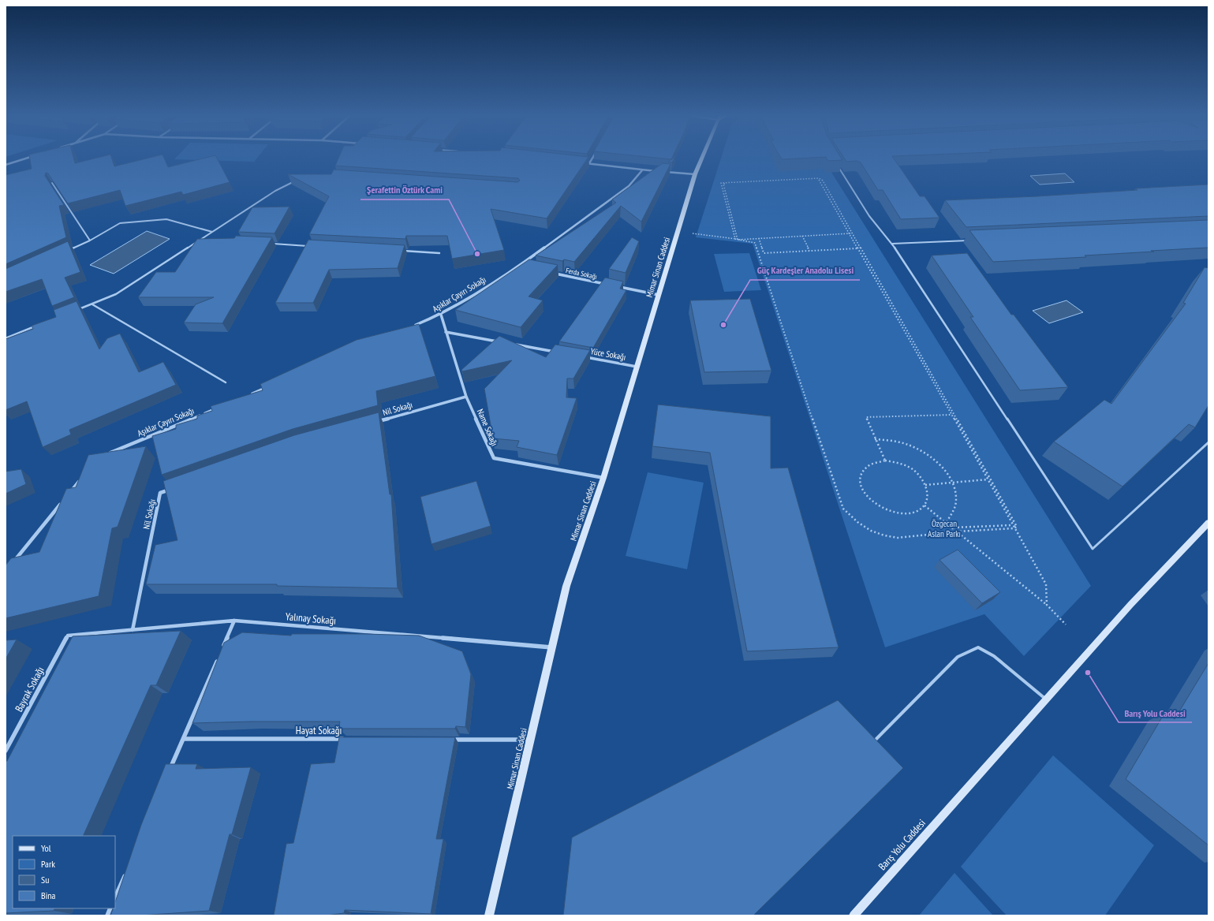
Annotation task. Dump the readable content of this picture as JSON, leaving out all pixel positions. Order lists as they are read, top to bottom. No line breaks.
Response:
{"streets":{"main road":["Mimar Sinan Caddesi","Barış Yolu Caddesi"],"street":["Ferda Sokağı","Aşıklar Çayırı Sokağı","Yüce Sokağı","Nil Sokağı","Name Sokağı","Yalınay Sokağı","Bayrak Sokağı","Hayat Sokağı"]},"crossings":[["Mimar Sinan Caddesi","Yüce Sokağı"],["Mimar Sinan Caddesi","Name Sokağı"],["Mimar Sinan Caddesi","Yalınay Sokağı"],["Aşıklar Çayırı Sokağı","Name Sokağı"],["Nil Sokağı","Name Sokağı"],["Nil Sokağı","Yalınay Sokağı"],["Yalınay Sokağı","Bayrak Sokağı"]],"parks":["Özgecan Aslan Parkı"],"places":["Şerafettin Öztürk Cami","Güç Kardeşler Anadolu Lisesi","Barış Yolu Caddesi"],"legend":["Yol","Park","Su","Bina"]}
